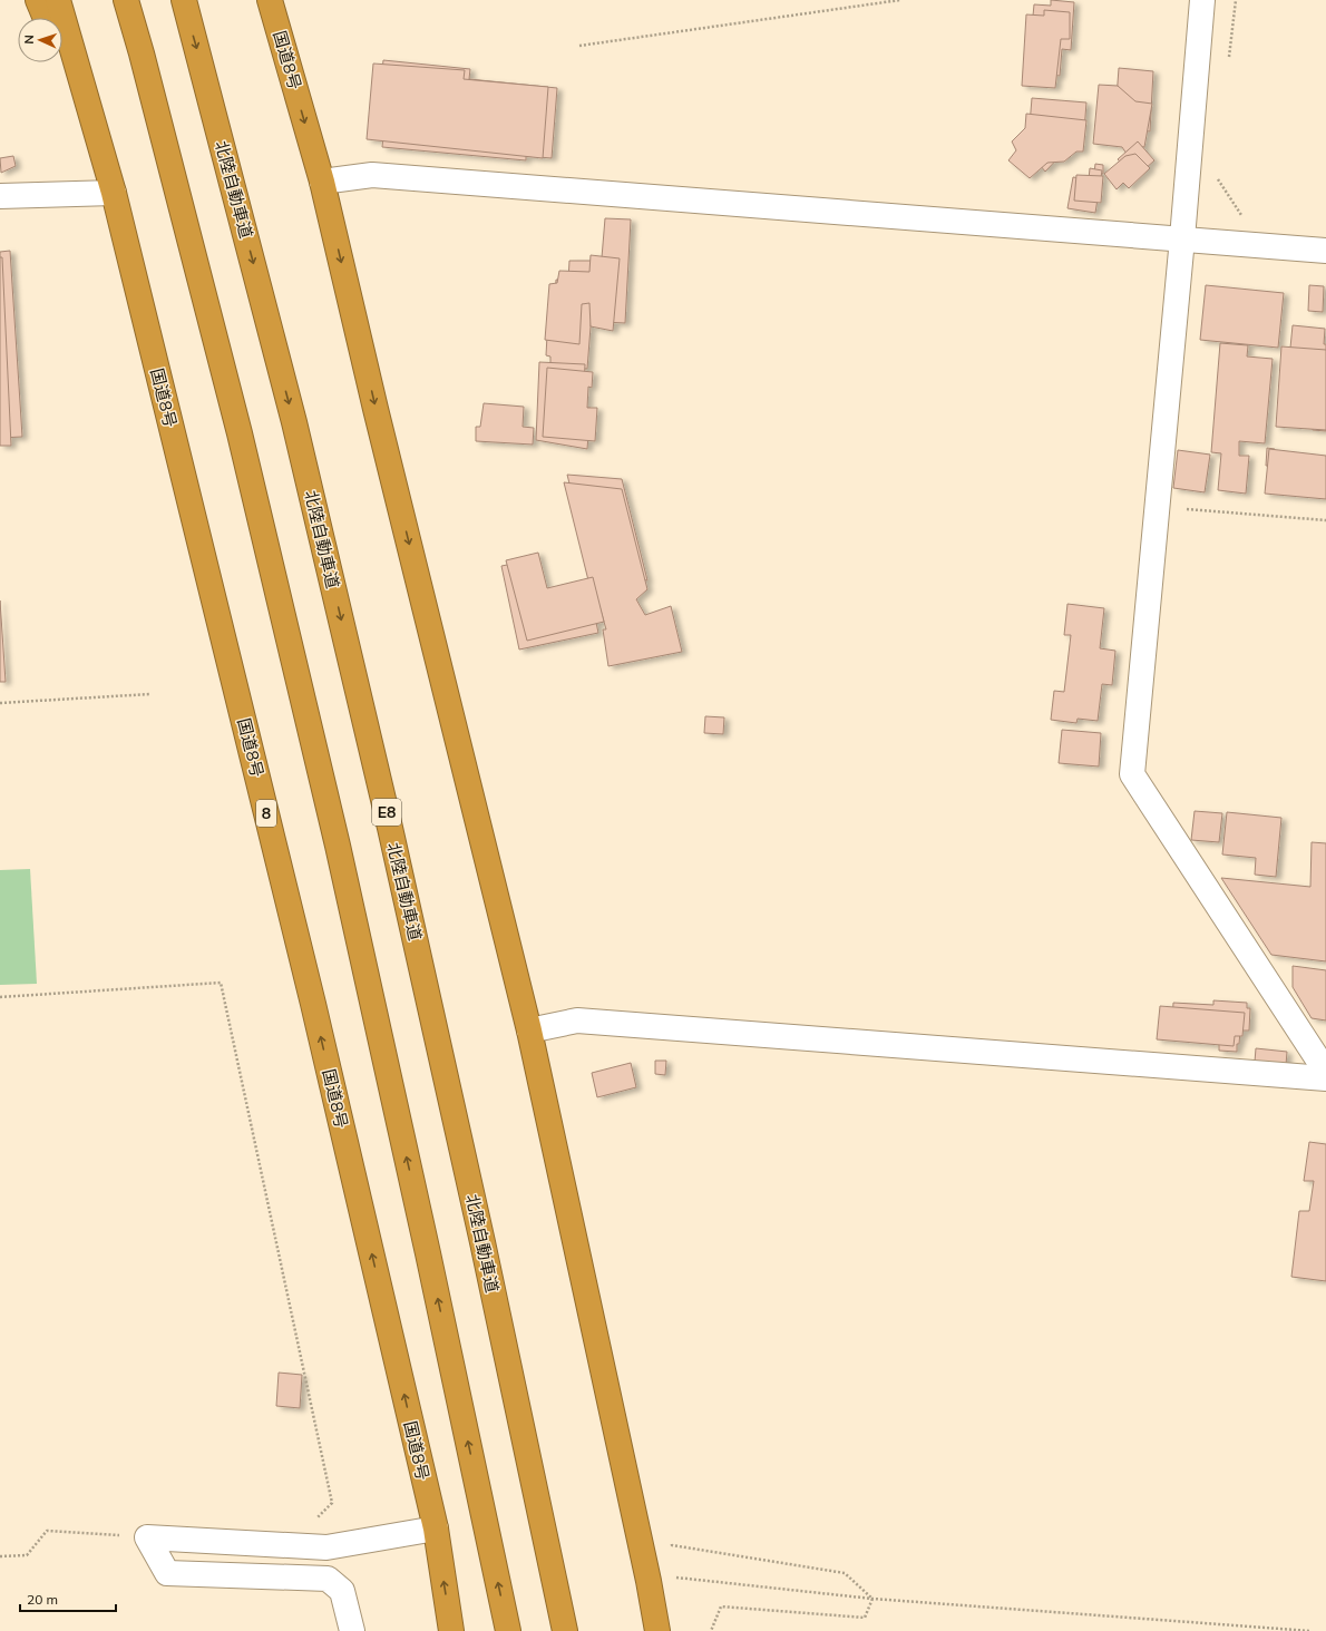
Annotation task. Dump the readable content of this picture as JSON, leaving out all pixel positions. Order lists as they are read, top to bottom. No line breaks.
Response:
{"streets":{"highway":["国道8号","北陸自動車道","E8","8"]},"scale_bar":"20 m","north":"left"}
